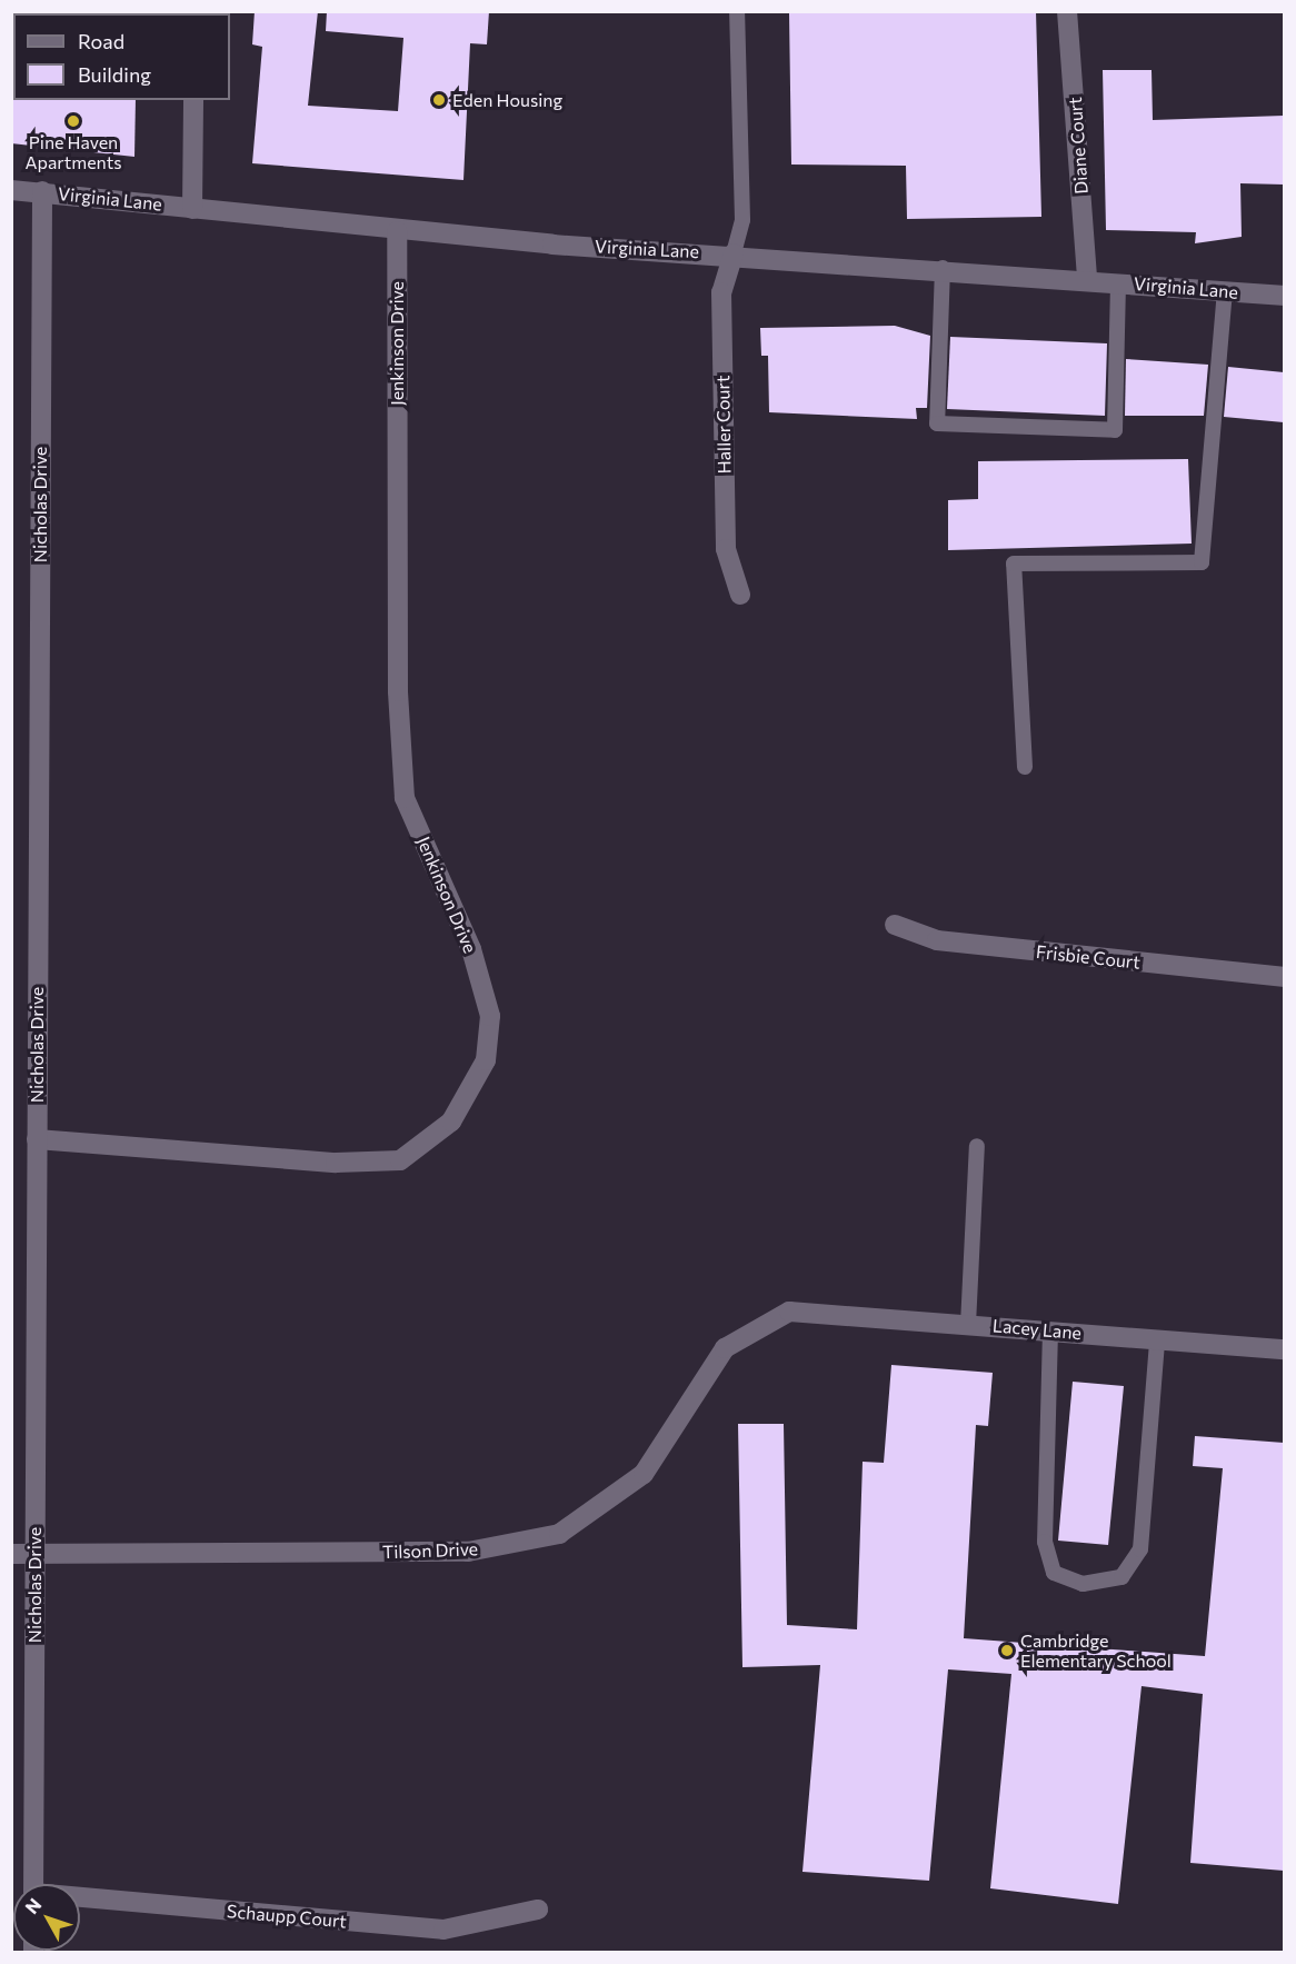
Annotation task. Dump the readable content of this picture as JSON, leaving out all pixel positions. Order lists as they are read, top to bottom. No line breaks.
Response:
{"streets":{"street":["Diane Court","Virginia Lane","Jenkinson Drive","Haller Court","Nicholas Drive","Frisbie Court","Lacey Lane","Tilson Drive","Schaupp Court"]},"crossings":[["Diane Court","Virginia Lane"],["Virginia Lane","Jenkinson Drive"],["Virginia Lane","Haller Court"],["Virginia Lane","Nicholas Drive"],["Jenkinson Drive","Nicholas Drive"],["Nicholas Drive","Tilson Drive"],["Lacey Lane","Tilson Drive"]],"places":["Eden Housing","Pine Haven Apartments","Cambridge Elementary School"],"legend":["Road","Building"],"north":"top left"}
